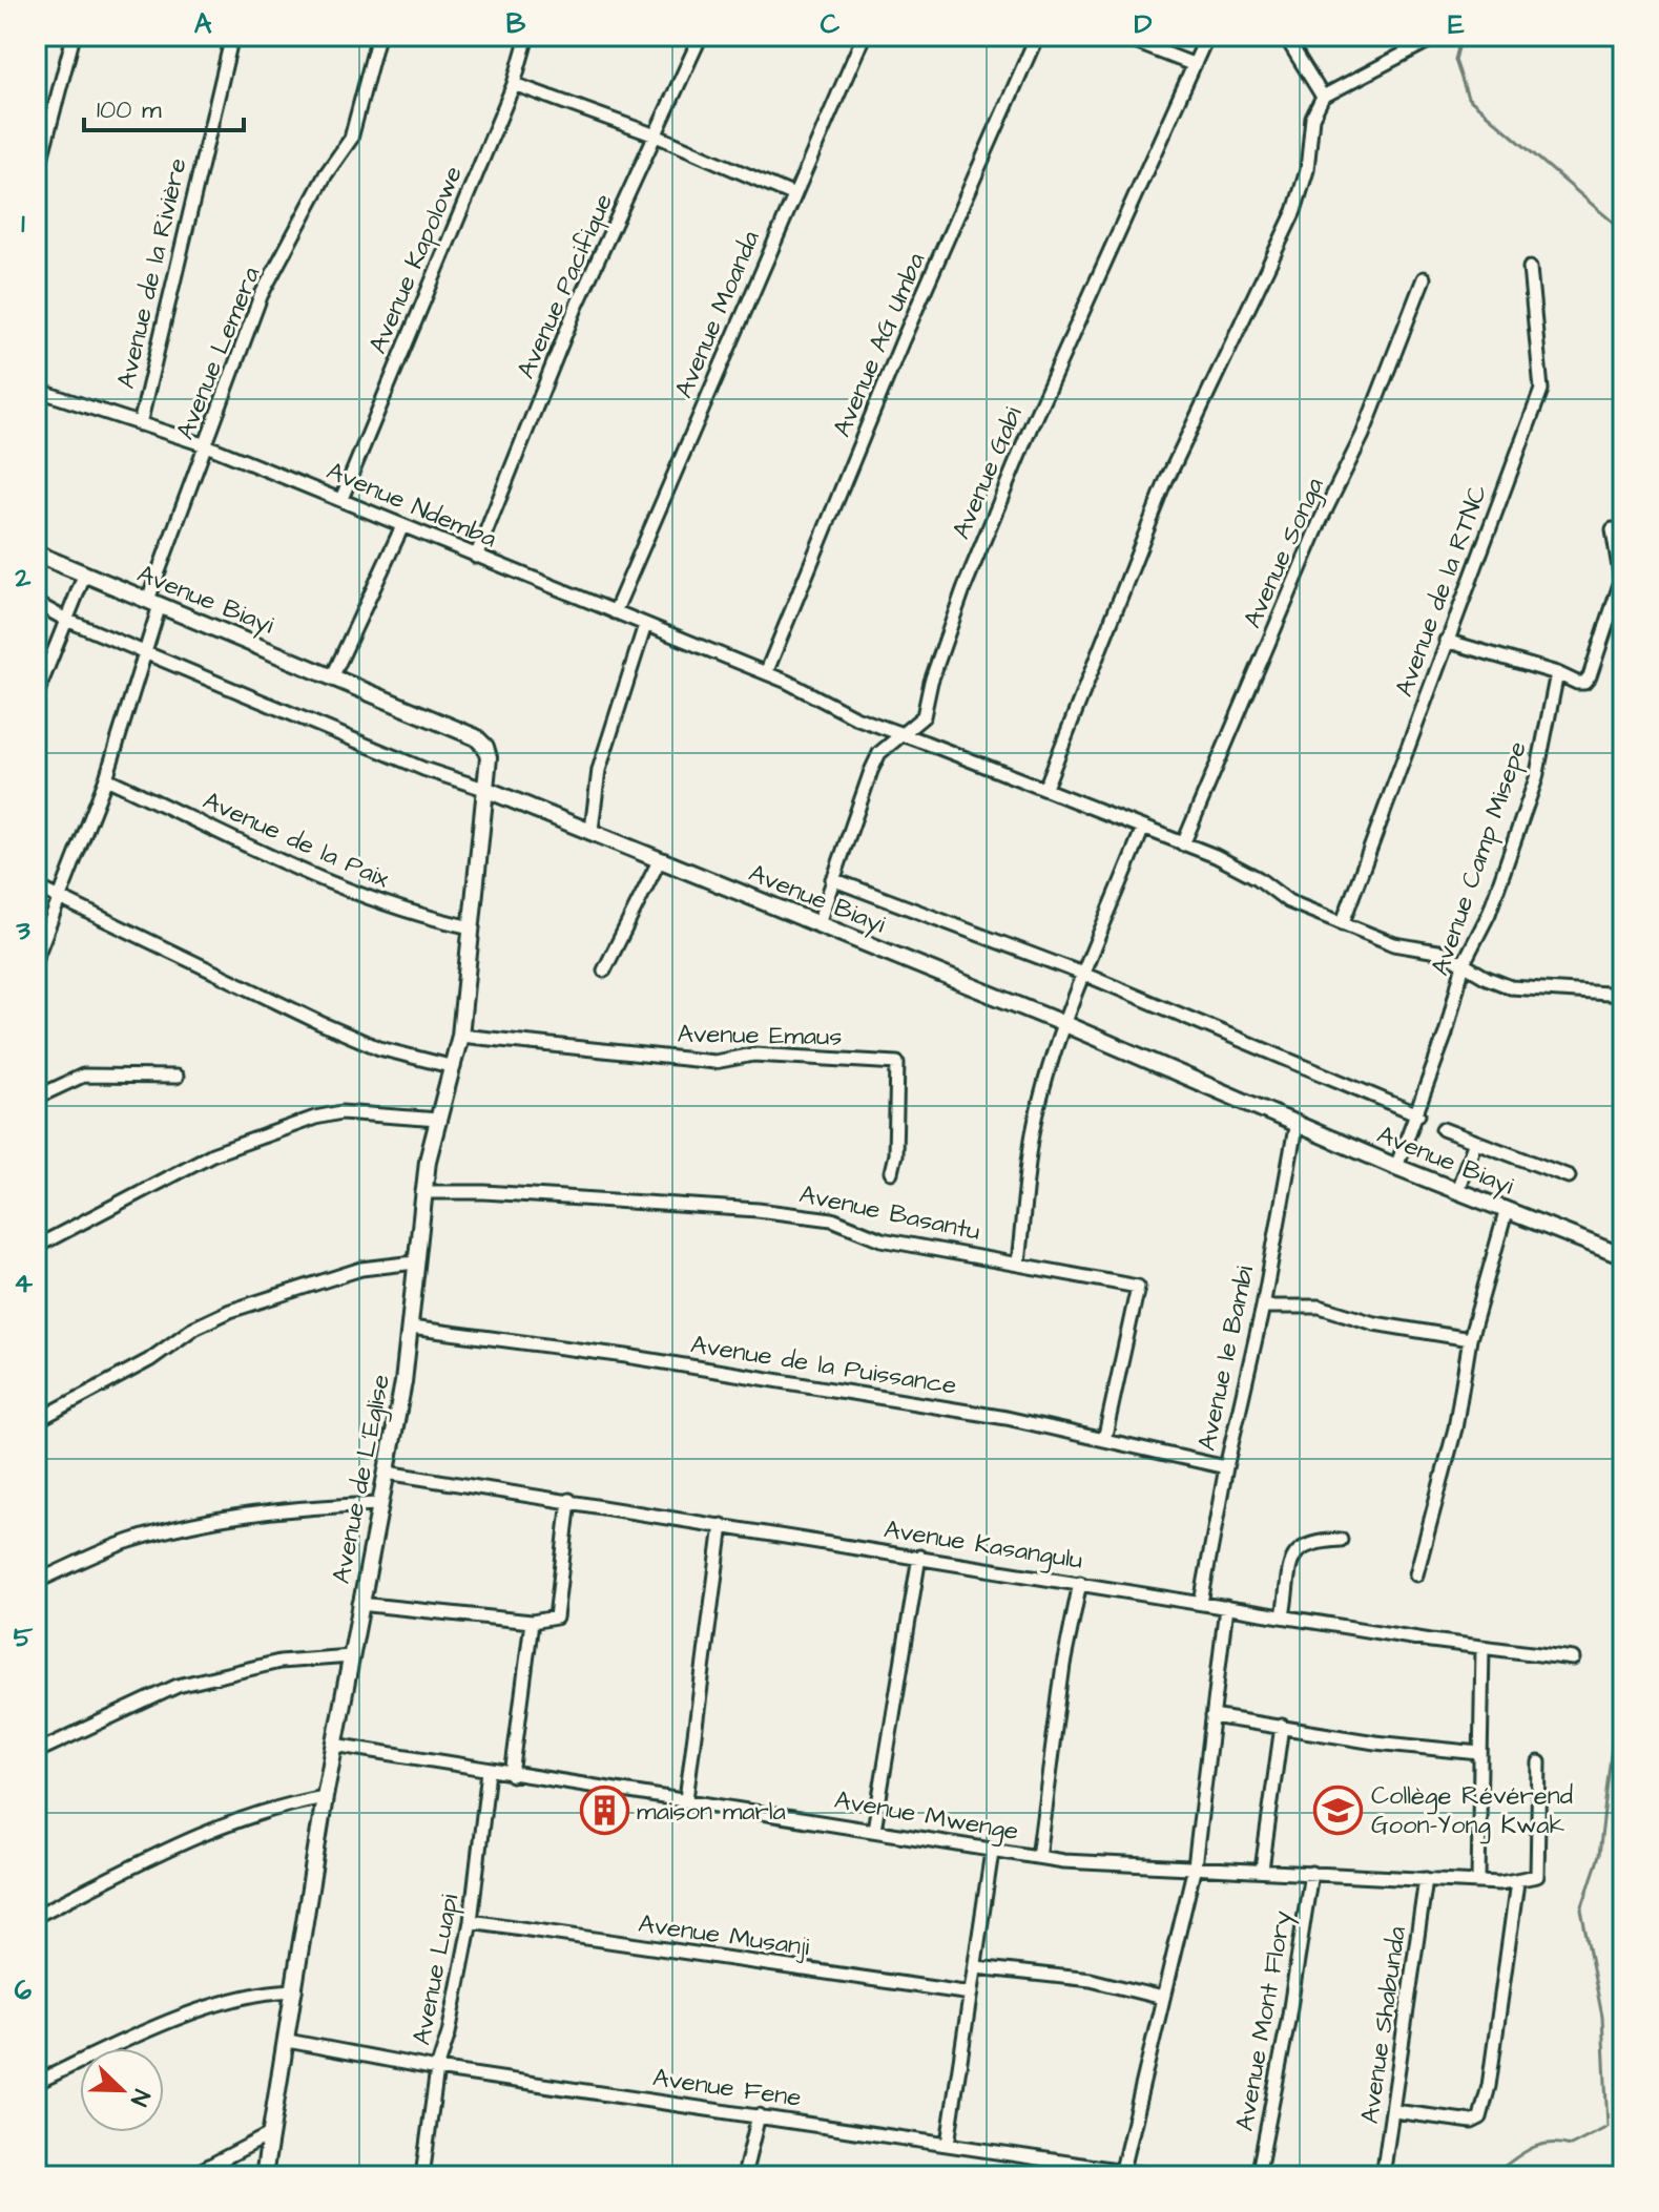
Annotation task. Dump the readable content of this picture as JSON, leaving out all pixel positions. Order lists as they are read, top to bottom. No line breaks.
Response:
{"streets":{"street":["Avenue Kapolowe","Avenue de la Rivière","Avenue Pacifique","Avenue Moanda","Avenue AG Umba","Avenue Lemera","Avenue Gabi","Avenue Ndemba","Avenue Songa","Avenue de la RTNC","Avenue Biayi","Avenue de la Paix","Avenue Camp Misepe","Avenue Emaus","Avenue Basantu","Avenue le Bambi","Avenue de la Puissance","Avenue de L'Eglise","Avenue Kasangulu","Avenue Mwenge","Avenue Musanji","Avenue Luapi","Avenue Mont Flory","Avenue Shabunda","Avenue Fene"]},"crossings":[["Avenue Kapolowe","Avenue Ndemba"],["Avenue de la Rivière","Avenue Ndemba"],["Avenue Pacifique","Avenue Ndemba"],["Avenue Moanda","Avenue Ndemba"],["Avenue AG Umba","Avenue Ndemba"],["Avenue Lemera","Avenue Ndemba"],["Avenue Lemera","Avenue Biayi"],["Avenue Lemera","Avenue de la Paix"],["Avenue Gabi","Avenue Ndemba"],["Avenue Gabi","Avenue Biayi"],["Avenue Ndemba","Avenue Songa"],["Avenue Ndemba","Avenue de la RTNC"],["Avenue Ndemba","Avenue Camp Misepe"],["Avenue Biayi","Avenue Camp Misepe"],["Avenue Biayi","Avenue le Bambi"],["Avenue Biayi","Avenue de L'Eglise"],["Avenue de la Paix","Avenue de L'Eglise"],["Avenue Emaus","Avenue de L'Eglise"],["Avenue Basantu","Avenue de la Puissance"],["Avenue Basantu","Avenue de L'Eglise"],["Avenue le Bambi","Avenue de la Puissance"],["Avenue le Bambi","Avenue Kasangulu"],["Avenue de la Puissance","Avenue de L'Eglise"],["Avenue de L'Eglise","Avenue Kasangulu"],["Avenue de L'Eglise","Avenue Mwenge"],["Avenue de L'Eglise","Avenue Fene"],["Avenue Mwenge","Avenue Luapi"],["Avenue Mwenge","Avenue Mont Flory"],["Avenue Mwenge","Avenue Shabunda"],["Avenue Musanji","Avenue Luapi"],["Avenue Luapi","Avenue Fene"]],"places":{"school or university":["Collège Révérend Goon-Yong Kwak"],"building":["maison marla"]},"scale_bar":"100 m","north":"bottom right","grid":{"columns":["A","B","C","D","E"],"rows":["1","2","3","4","5","6"]}}
